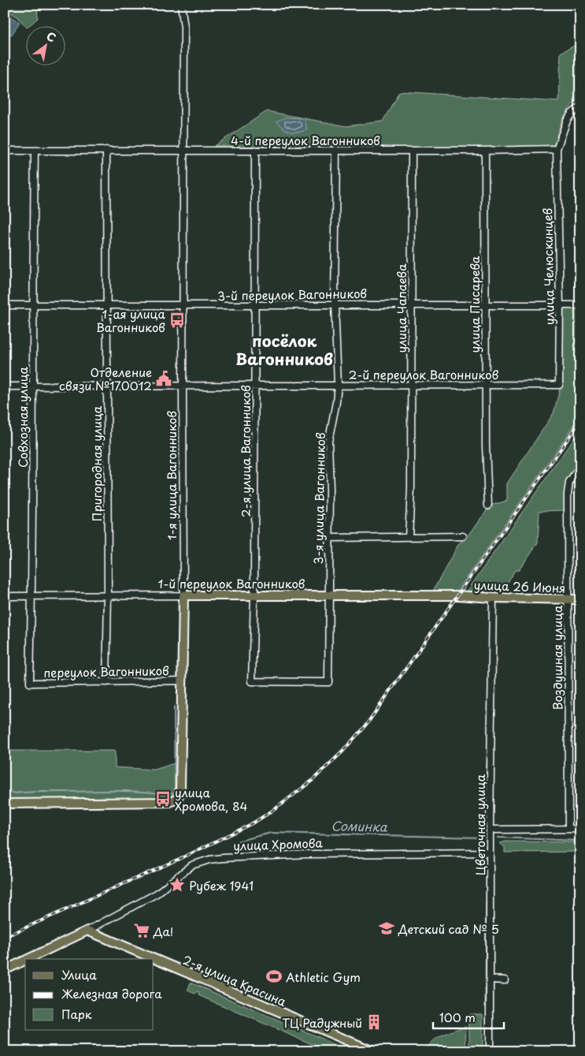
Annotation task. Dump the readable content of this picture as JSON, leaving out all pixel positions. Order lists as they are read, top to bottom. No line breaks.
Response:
{"streets":{"main road":["1-я улица Вагонников","1-й переулок Вагонников","улица 26 Июня","2-я улица Красина"],"street":["4-й переулок Вагонников","улица Челюскинцев","3-й переулок Вагонников","улица Писарева","улица Чапаева","2-й переулок Вагонников","Совхозная улица","2-я улица Вагонников","Пригородная улица","3-я улица Вагонников","Воздушная улица","переулок Вагонников","Цветочная улица","улица Хромова"]},"crossings":[["4-й переулок Вагонников","улица Челюскинцев"],["4-й переулок Вагонников","улица Писарева"],["4-й переулок Вагонников","улица Чапаева"],["4-й переулок Вагонников","Совхозная улица"],["4-й переулок Вагонников","2-я улица Вагонников"],["4-й переулок Вагонников","Пригородная улица"],["4-й переулок Вагонников","1-я улица Вагонников"],["4-й переулок Вагонников","3-я улица Вагонников"],["улица Челюскинцев","3-й переулок Вагонников"],["улица Челюскинцев","2-й переулок Вагонников"],["3-й переулок Вагонников","улица Писарева"],["3-й переулок Вагонников","улица Чапаева"],["3-й переулок Вагонников","Совхозная улица"],["3-й переулок Вагонников","2-я улица Вагонников"],["3-й переулок Вагонников","Пригородная улица"],["3-й переулок Вагонников","1-я улица Вагонников"],["3-й переулок Вагонников","3-я улица Вагонников"],["улица Писарева","2-й переулок Вагонников"],["улица Чапаева","2-й переулок Вагонников"],["2-й переулок Вагонников","Совхозная улица"],["2-й переулок Вагонников","2-я улица Вагонников"],["2-й переулок Вагонников","Пригородная улица"],["2-й переулок Вагонников","1-я улица Вагонников"],["2-й переулок Вагонников","3-я улица Вагонников"],["Совхозная улица","1-й переулок Вагонников"],["Совхозная улица","переулок Вагонников"],["2-я улица Вагонников","3-я улица Вагонников"],["2-я улица Вагонников","1-й переулок Вагонников"],["Пригородная улица","1-й переулок Вагонников"],["Пригородная улица","переулок Вагонников"],["1-я улица Вагонников","1-й переулок Вагонников"],["1-я улица Вагонников","переулок Вагонников"],["3-я улица Вагонников","1-й переулок Вагонников"],["1-й переулок Вагонников","улица 26 Июня"],["улица 26 Июня","Воздушная улица"],["улица 26 Июня","Цветочная улица"],["Цветочная улица","улица Хромова"],["улица Хромова","2-я улица Красина"]],"districts":["посёлок Вагонников"],"water":["Соминка"],"places":{"bus stop":["1-ая улица Вагонников","улица Хромова, 84"],"public building":["Отделение связи №170012"],"place":["Рубеж 1941"],"school or university":["Детский сад № 5"],"supermarket":["Да!"],"sports":["Athletic Gym"],"building":["ТЦ Радужный"]},"legend":["Улица","Железная дорога","Парк"],"scale_bar":"100 m","north":"top right"}
